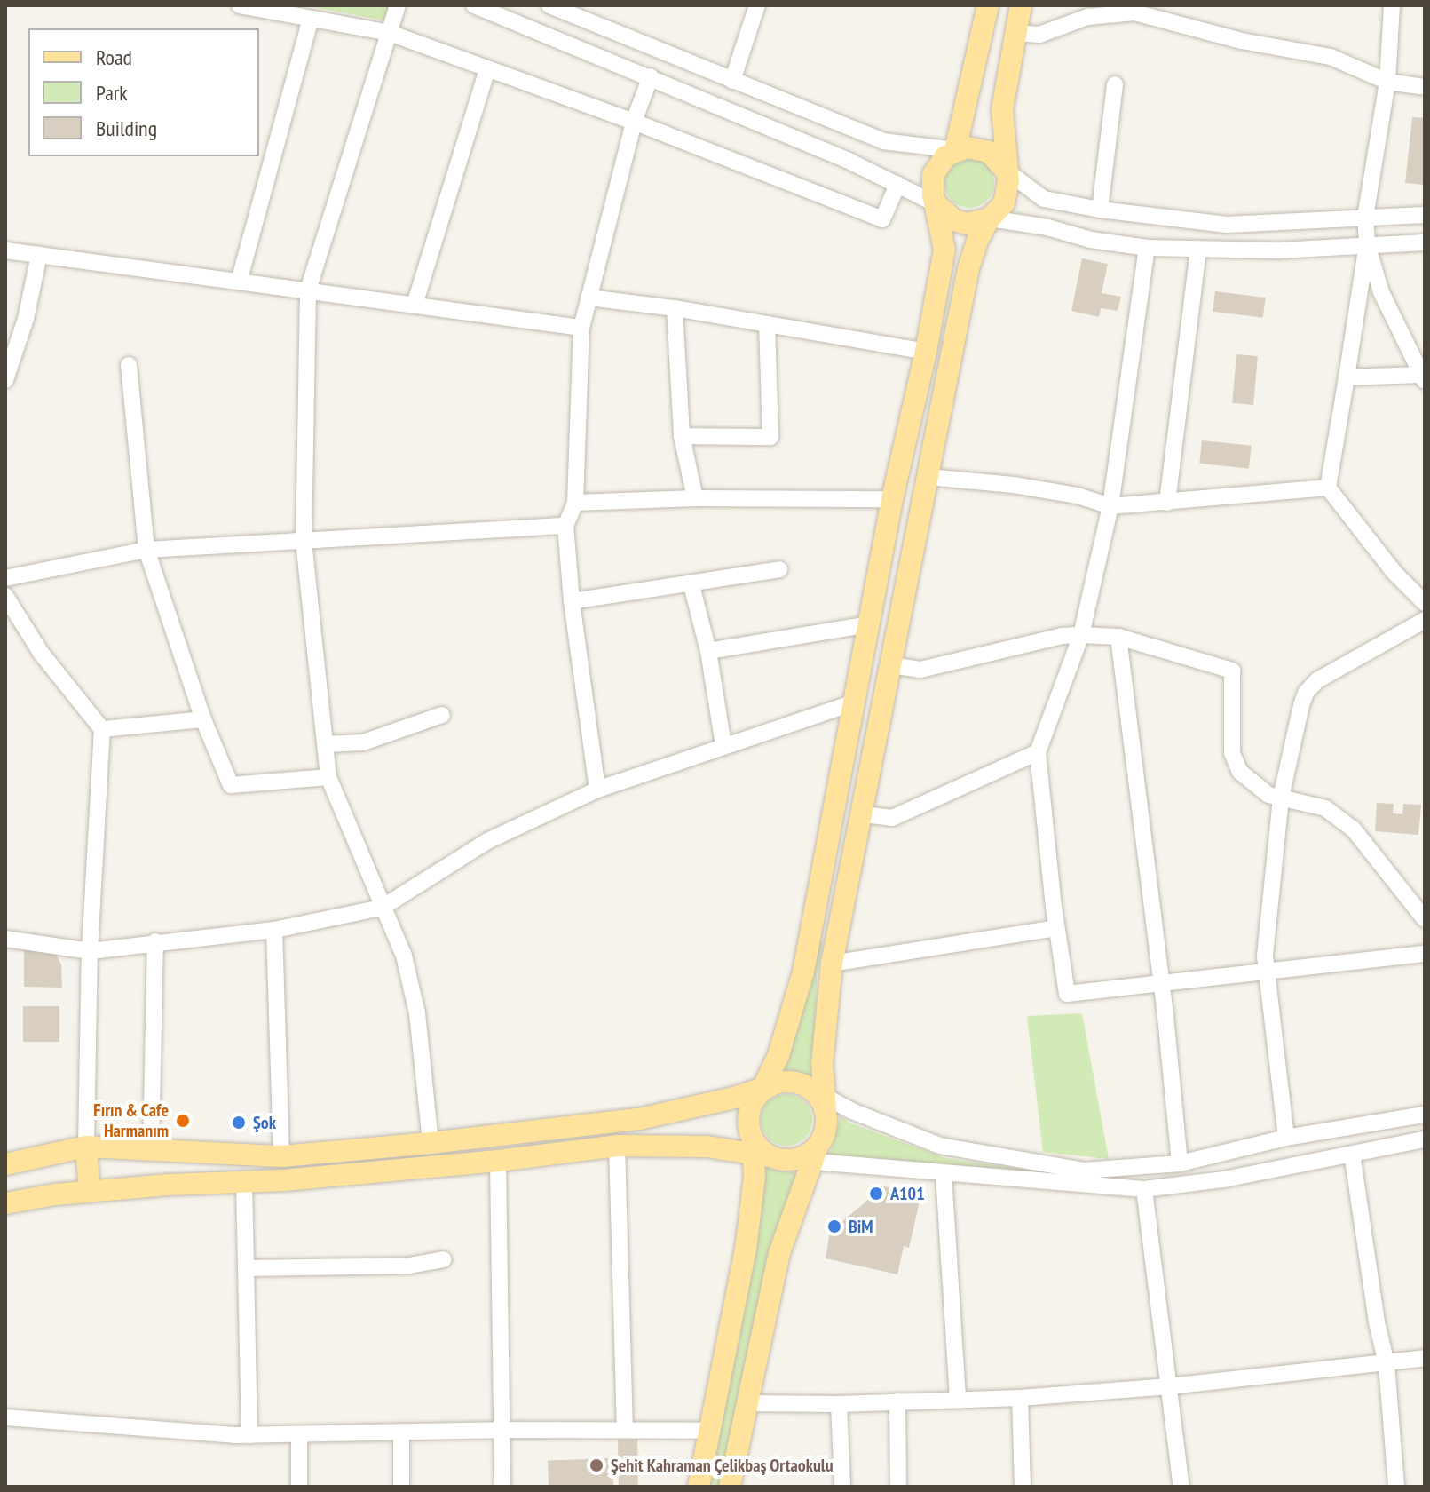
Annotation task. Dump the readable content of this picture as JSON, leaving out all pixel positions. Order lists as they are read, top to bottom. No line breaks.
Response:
{"places":["Fırın & Cafe Harmanım","Şok","A101","BiM","Şehit Kahraman Çelikbaş Ortaokulu"],"legend":["Road","Park","Building"]}
